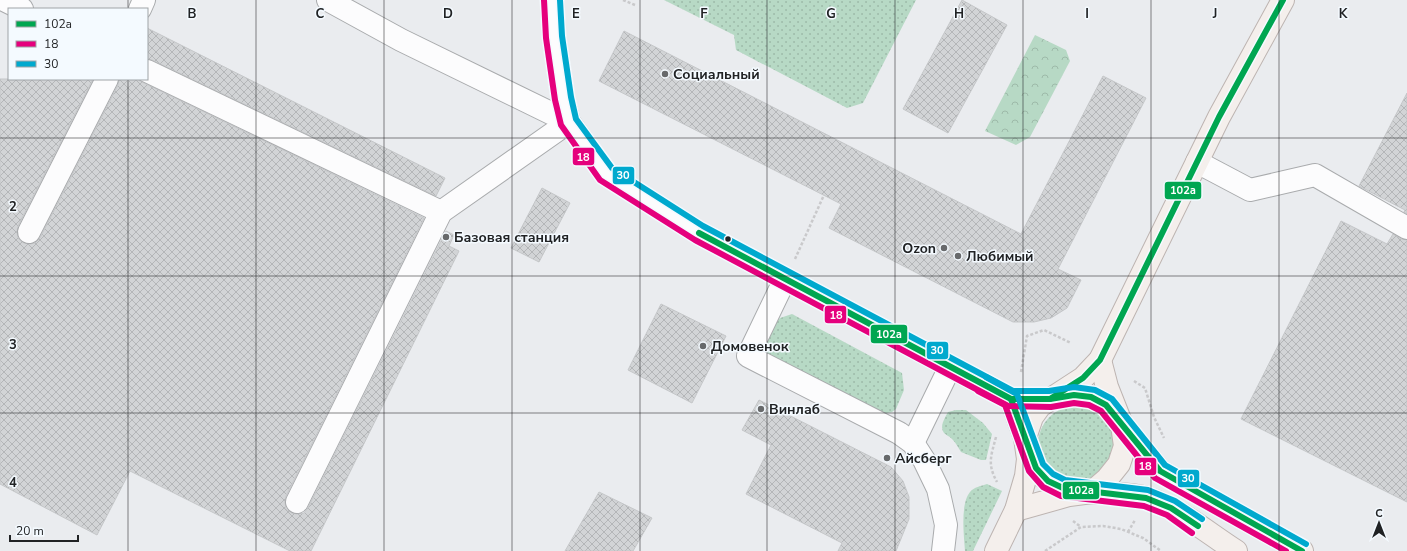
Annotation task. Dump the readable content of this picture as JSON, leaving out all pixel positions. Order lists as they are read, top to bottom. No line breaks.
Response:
{"places":["Социальный","Базовая станция","Ozon","Любимый","Домовенок","Винлаб","Айсберг"],"lines":["transit line 102а","transit line 18","transit line 30"],"legend":["102а","18","30"],"scale_bar":"20 m","north":"top","grid":{"columns":["B","C","D","E","F","G","H","I","J","K"],"rows":["2","3","4"]}}
